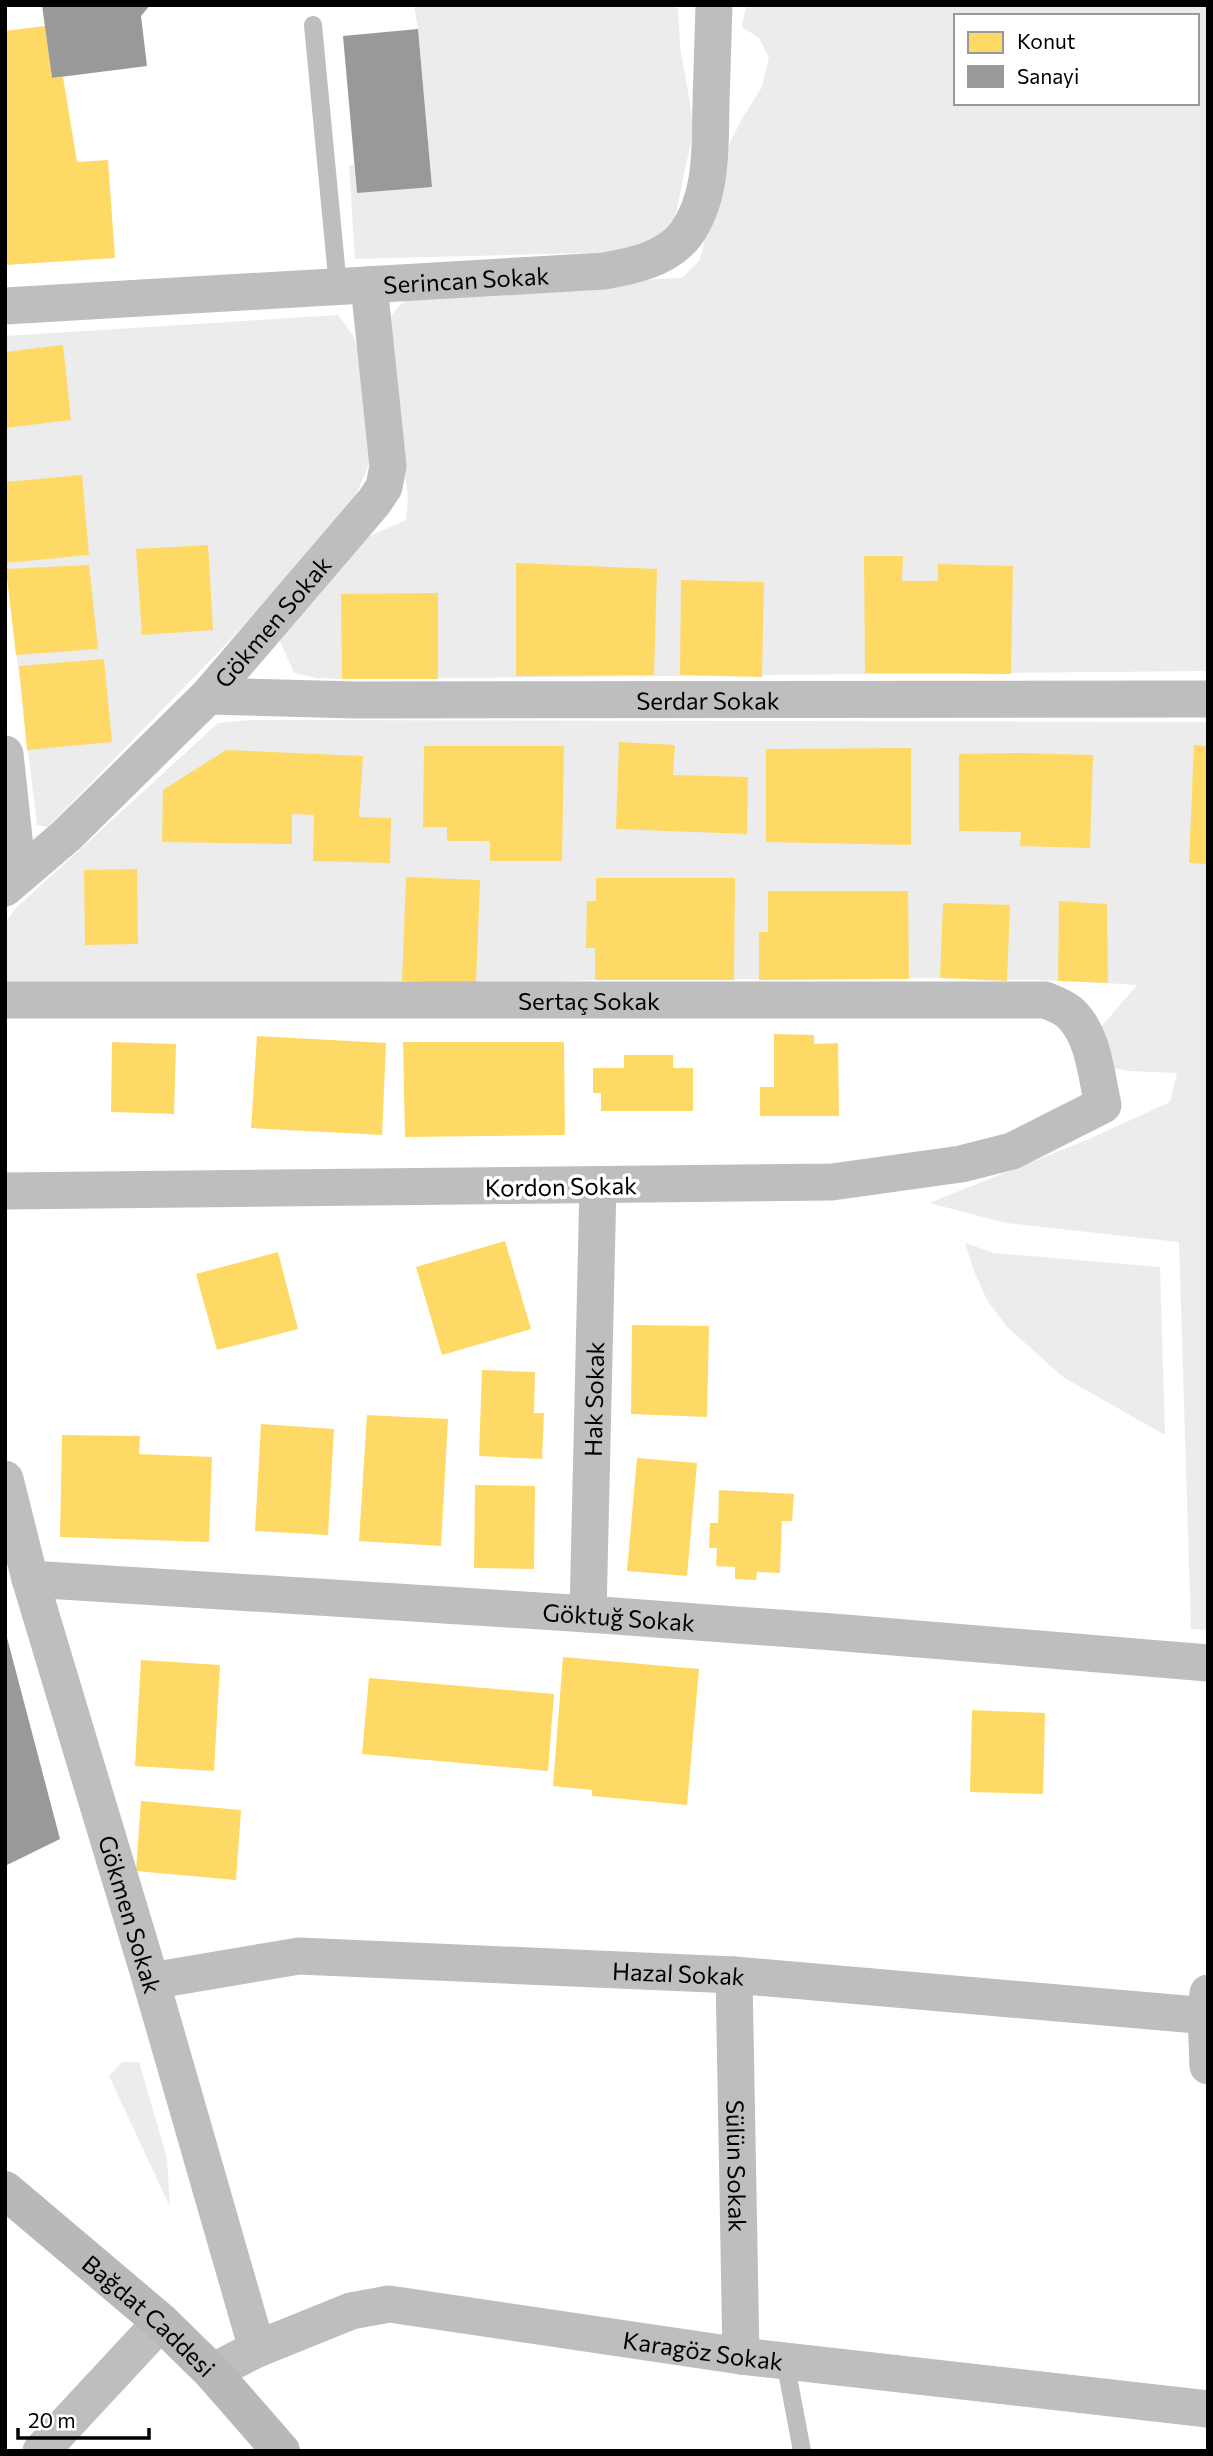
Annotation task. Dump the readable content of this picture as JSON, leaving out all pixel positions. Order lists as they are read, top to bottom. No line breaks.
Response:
{"streets":{"main road":["Bağdat Caddesi"],"street":["Serincan Sokak","Gökmen Sokak","Serdar Sokak","Sertaç Sokak","Kordon Sokak","Hak Sokak","Göktuğ Sokak","Hazal Sokak","Sülün Sokak","Karagöz Sokak"]},"crossings":[["Serincan Sokak","Gökmen Sokak"],["Gökmen Sokak","Serdar Sokak"],["Gökmen Sokak","Göktuğ Sokak"],["Gökmen Sokak","Hazal Sokak"],["Gökmen Sokak","Karagöz Sokak"],["Sertaç Sokak","Kordon Sokak"],["Kordon Sokak","Hak Sokak"],["Hak Sokak","Göktuğ Sokak"],["Hazal Sokak","Sülün Sokak"],["Sülün Sokak","Karagöz Sokak"],["Bağdat Caddesi","Karagöz Sokak"]],"legend":["Konut","Sanayi"],"scale_bar":"20 m"}
